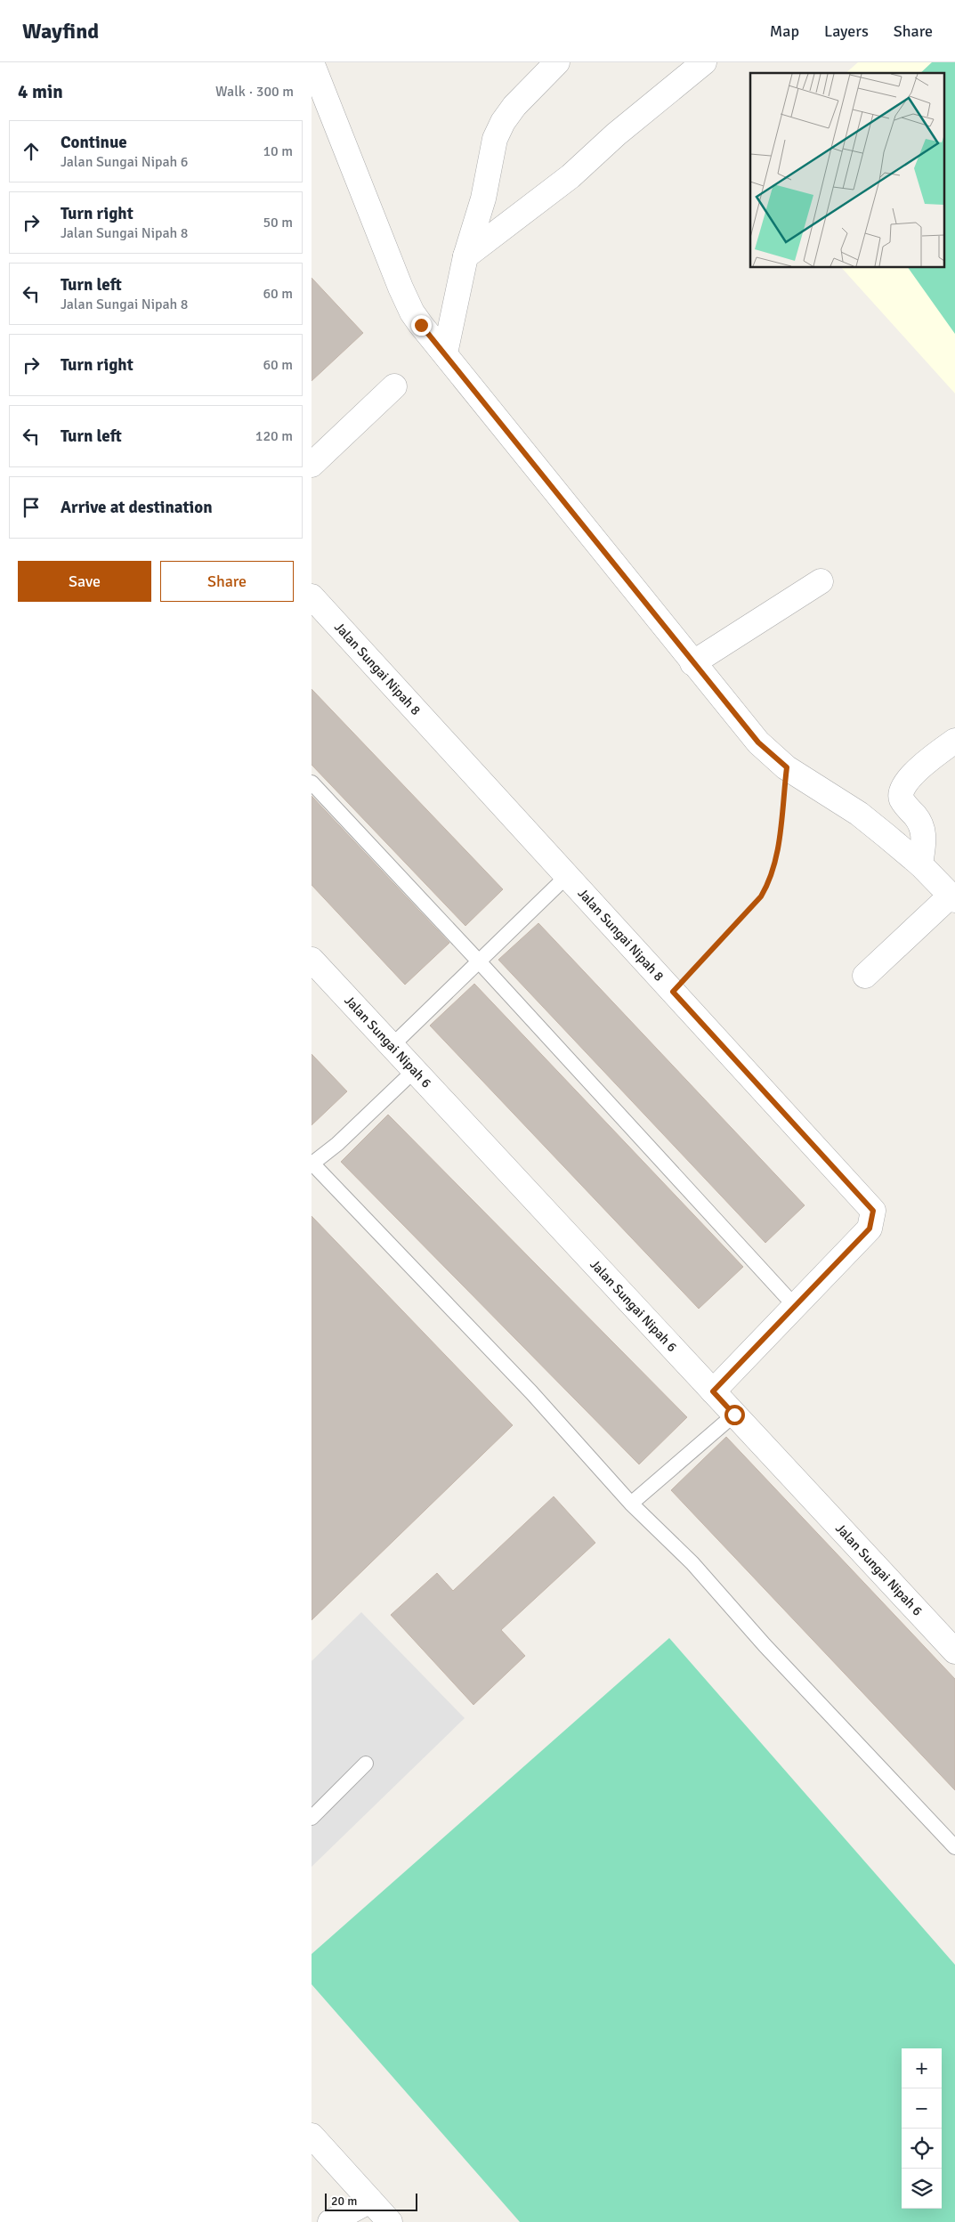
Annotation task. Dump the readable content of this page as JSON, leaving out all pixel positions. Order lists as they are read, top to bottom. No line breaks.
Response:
{"streets":{"street":["Jalan Sungai Nipah 8","Jalan Sungai Nipah 6"]},"crossings":[["Jalan Sungai Nipah 8","Jalan Sungai Nipah 6"]],"scale_bar":"20 m","page":{"header":"Wayfind","nav":["Map","Layers","Share"],"heading":["4 min","Walk · 300 m"],"list":[["Continue","Jalan Sungai Nipah 6","10 m"],["Turn right","Jalan Sungai Nipah 8","50 m"],["Turn left","Jalan Sungai Nipah 8","60 m"],["Turn right","60 m"],["Turn left","120 m"],"Arrive at destination"],"buttons":["Save","Share"],"map_buttons":["+","−"],"scale":"20 m"}}
